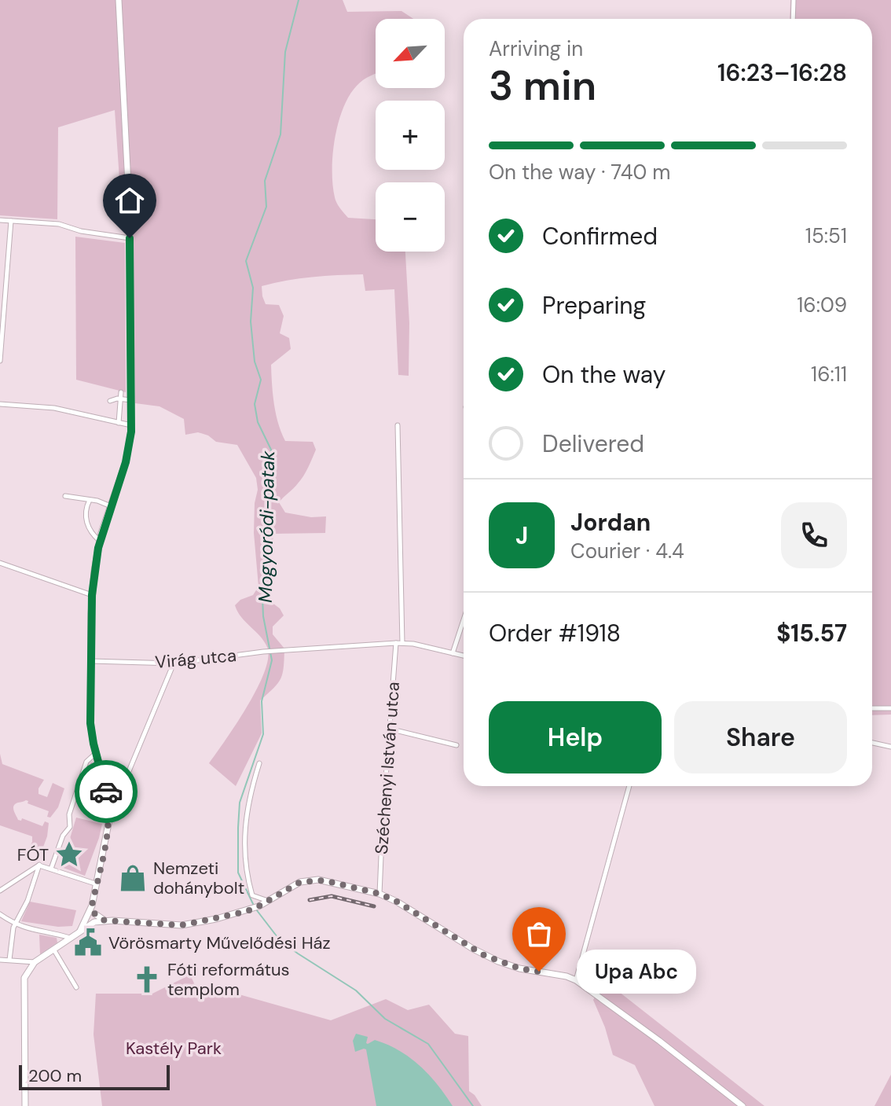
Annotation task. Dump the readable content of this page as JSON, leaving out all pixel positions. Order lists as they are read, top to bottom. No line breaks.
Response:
{"streets":{"street":["Virág utca","Széchenyi István utca"]},"crossings":[["Virág utca","Széchenyi István utca"]],"water":["Mogyoródi-patak"],"parks":["Kastély Park"],"places":{"place":["FÓT"],"shop":["Nemzeti dohánybolt"],"public building":["Vörösmarty Művelődési Ház"],"other":["Upa Abc"],"church":["Fóti református templom"]},"scale_bar":"200 m","north":"bottom left","page":{"map_buttons":["+","−"],"heading":["3 min","Arriving in","16:23–16:28"],"panel":["Jordan","Courier · 4.4","Order #1918","$15.57"],"bar":"On the way · 740 m","list":[["Confirmed","15:51"],["Preparing","16:09"],["On the way","16:11"],"Delivered"],"round":"J","buttons":["Help","Share"],"bubble":"Upa Abc","scale":"200 m"}}
